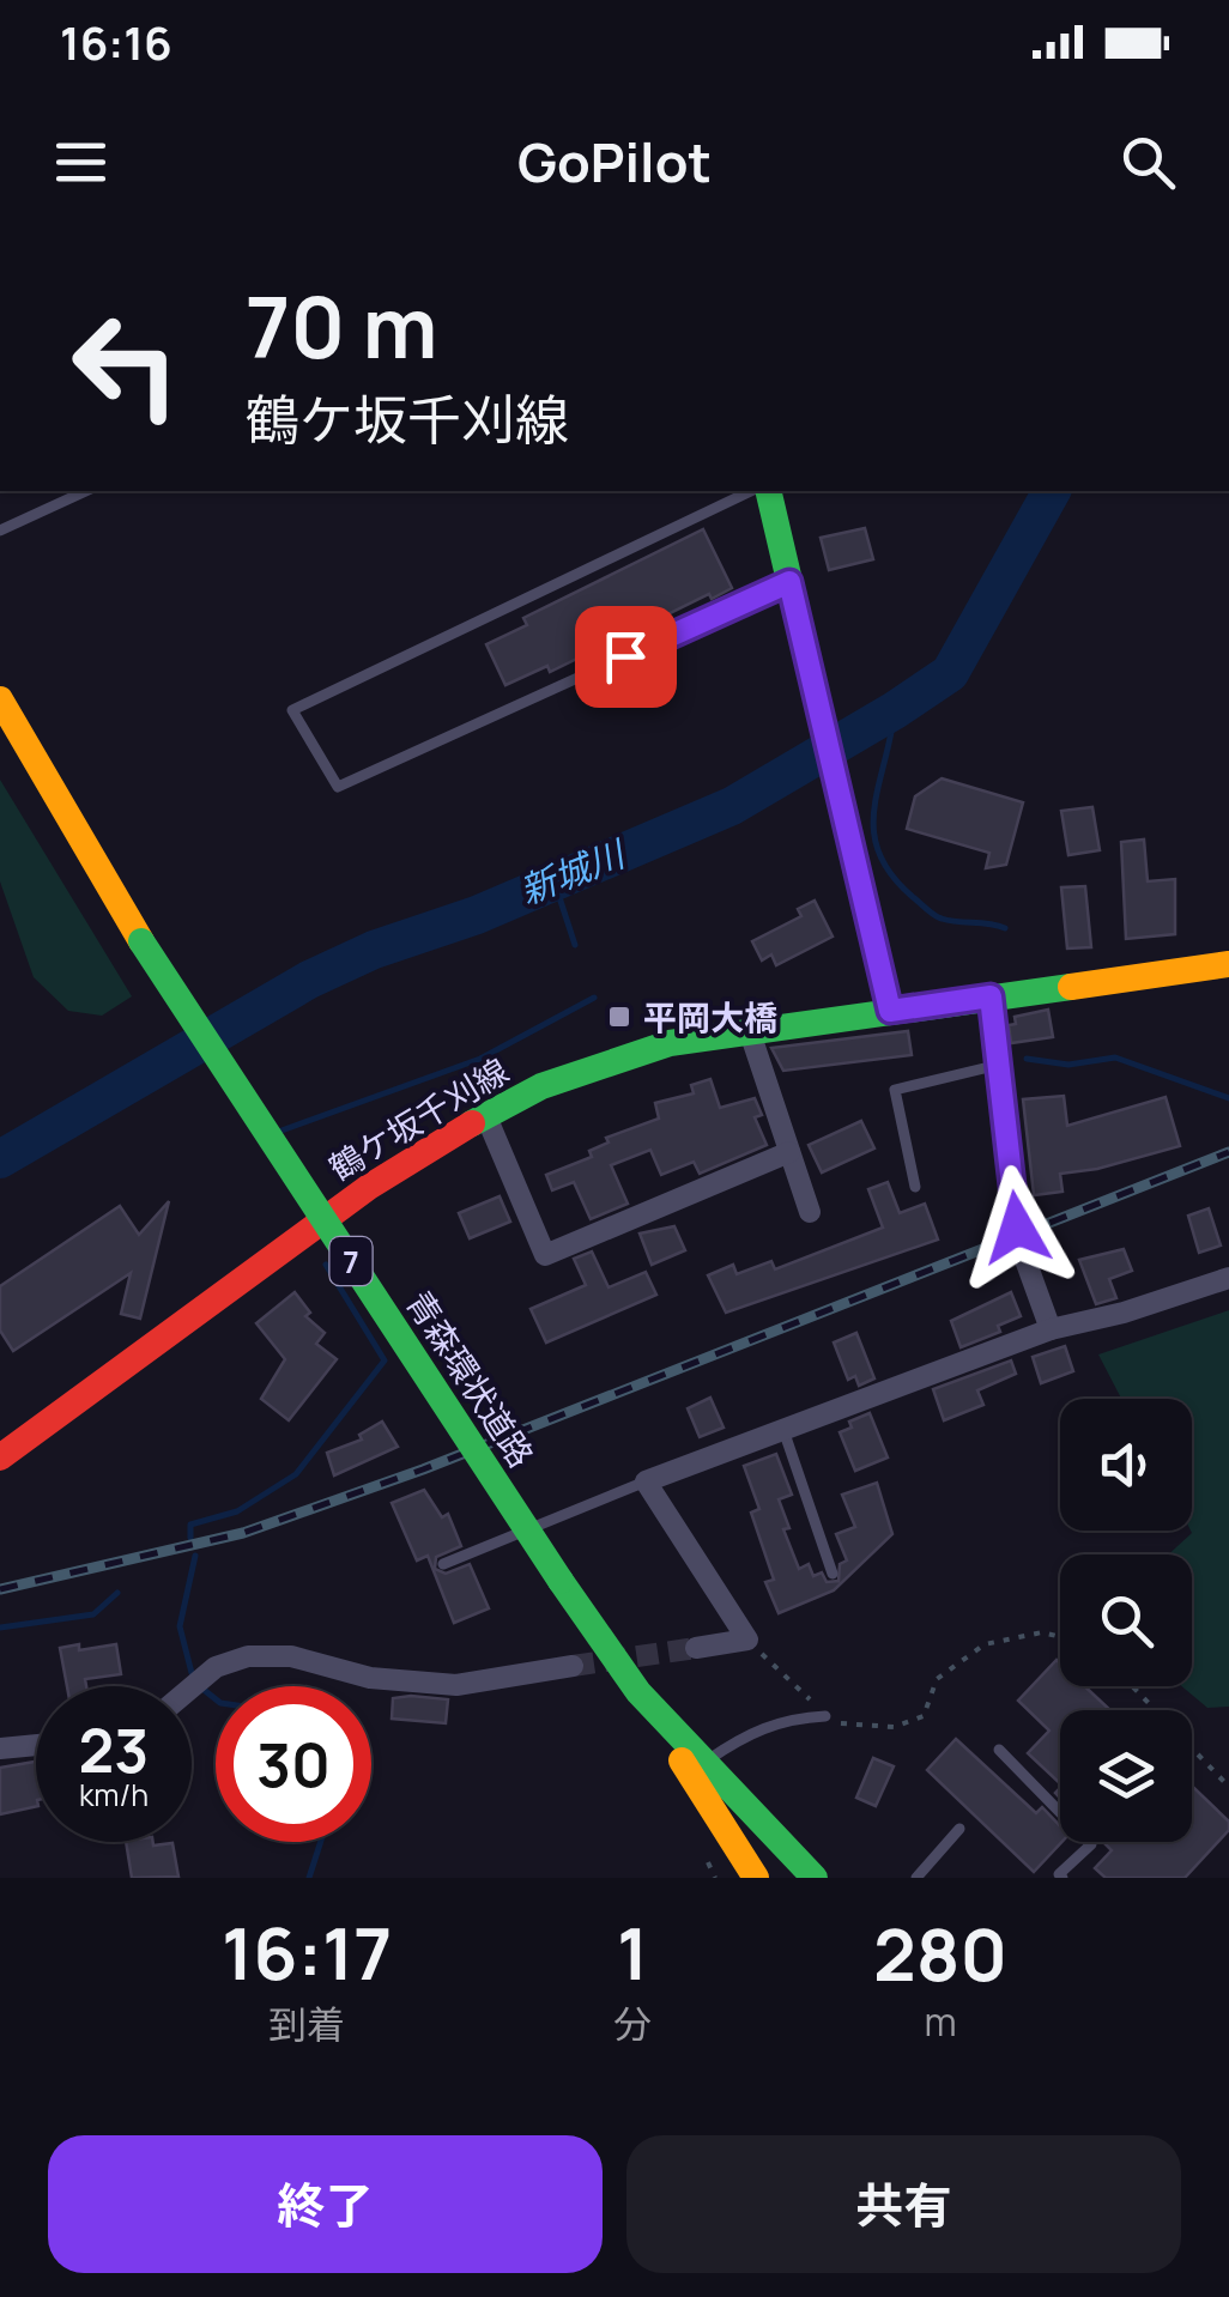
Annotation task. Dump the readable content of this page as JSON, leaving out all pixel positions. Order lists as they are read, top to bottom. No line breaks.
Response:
{"streets":{"main road":["鶴ケ坂千刈線","7","青森環状道路"]},"water":["新城川"],"places":{"transit":["平岡大橋"]},"page":{"status":"16:16","header":"GoPilot","turn":["70 m","鶴ケ坂千刈線"],"speed":"23 km/h","limit":"30","eta":["16:17","到着","1","分","280","m"],"buttons":["終了","共有"]}}
